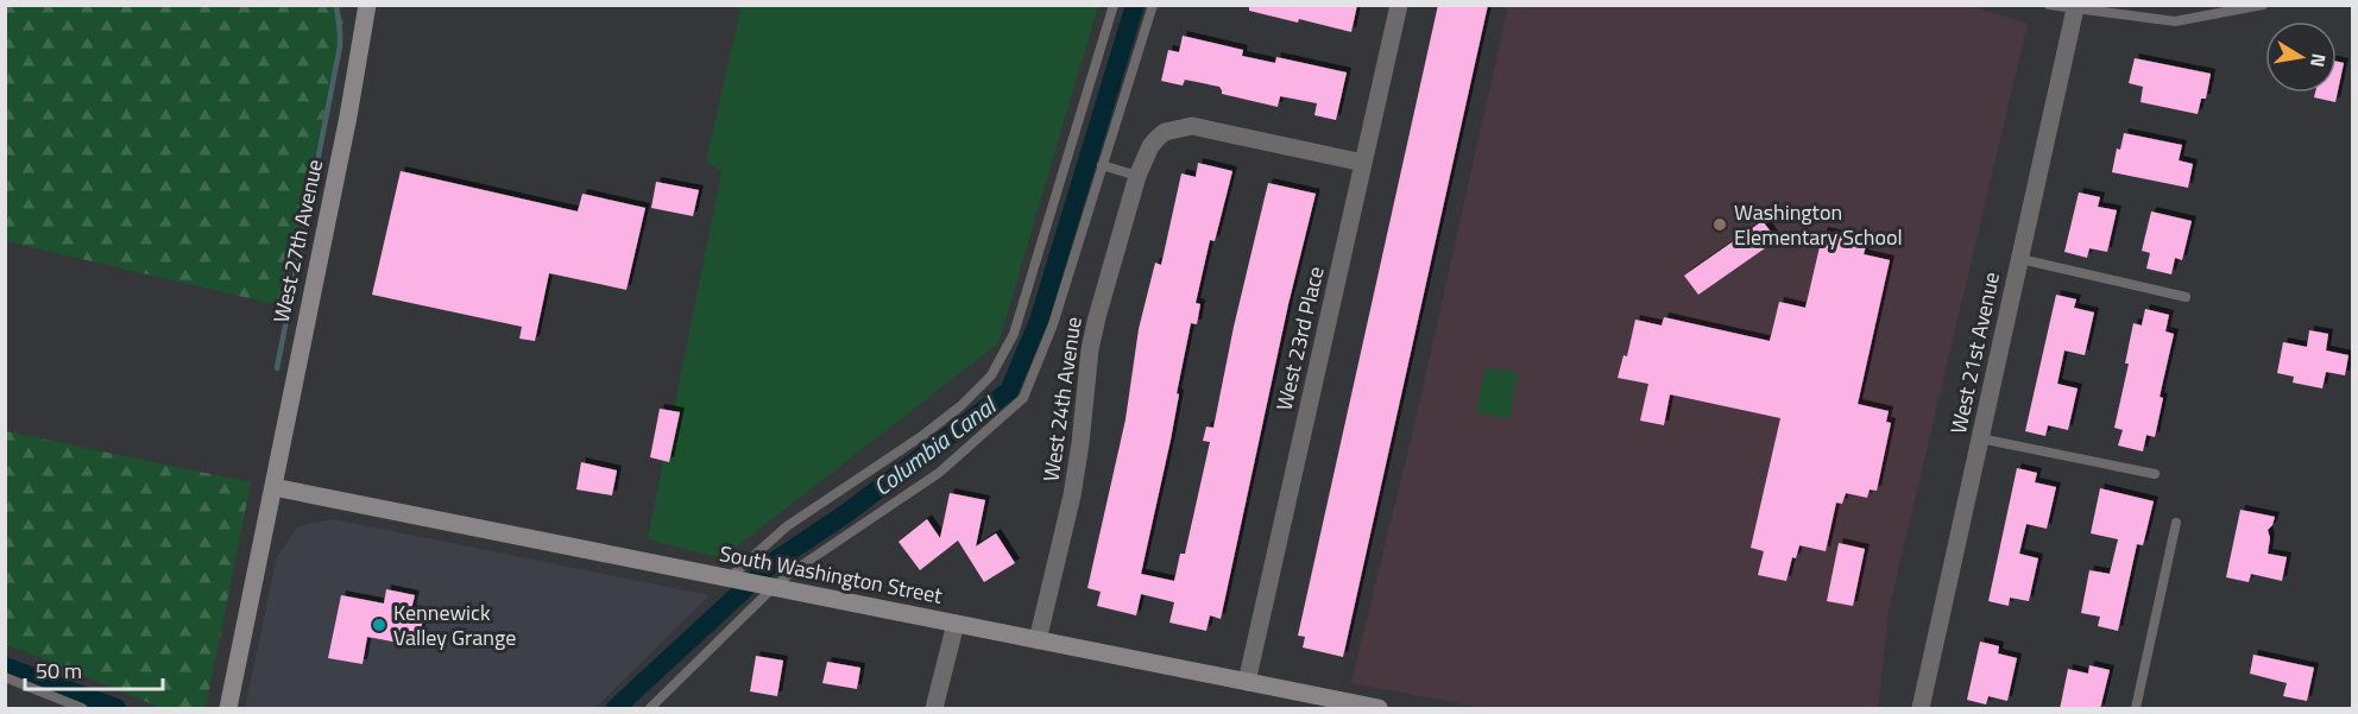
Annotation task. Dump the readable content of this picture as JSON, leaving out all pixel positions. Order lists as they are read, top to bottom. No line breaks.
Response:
{"streets":{"main road":["West 27th Avenue","South Washington Street"],"street":["West 23rd Place","West 21st Avenue","West 24th Avenue"]},"crossings":[["West 27th Avenue","South Washington Street"],["West 23rd Place","West 24th Avenue"],["West 23rd Place","South Washington Street"],["West 24th Avenue","South Washington Street"]],"water":["Columbia Canal"],"places":["Washington Elementary School","Kennewick Valley Grange"],"scale_bar":"50 m","north":"right"}
